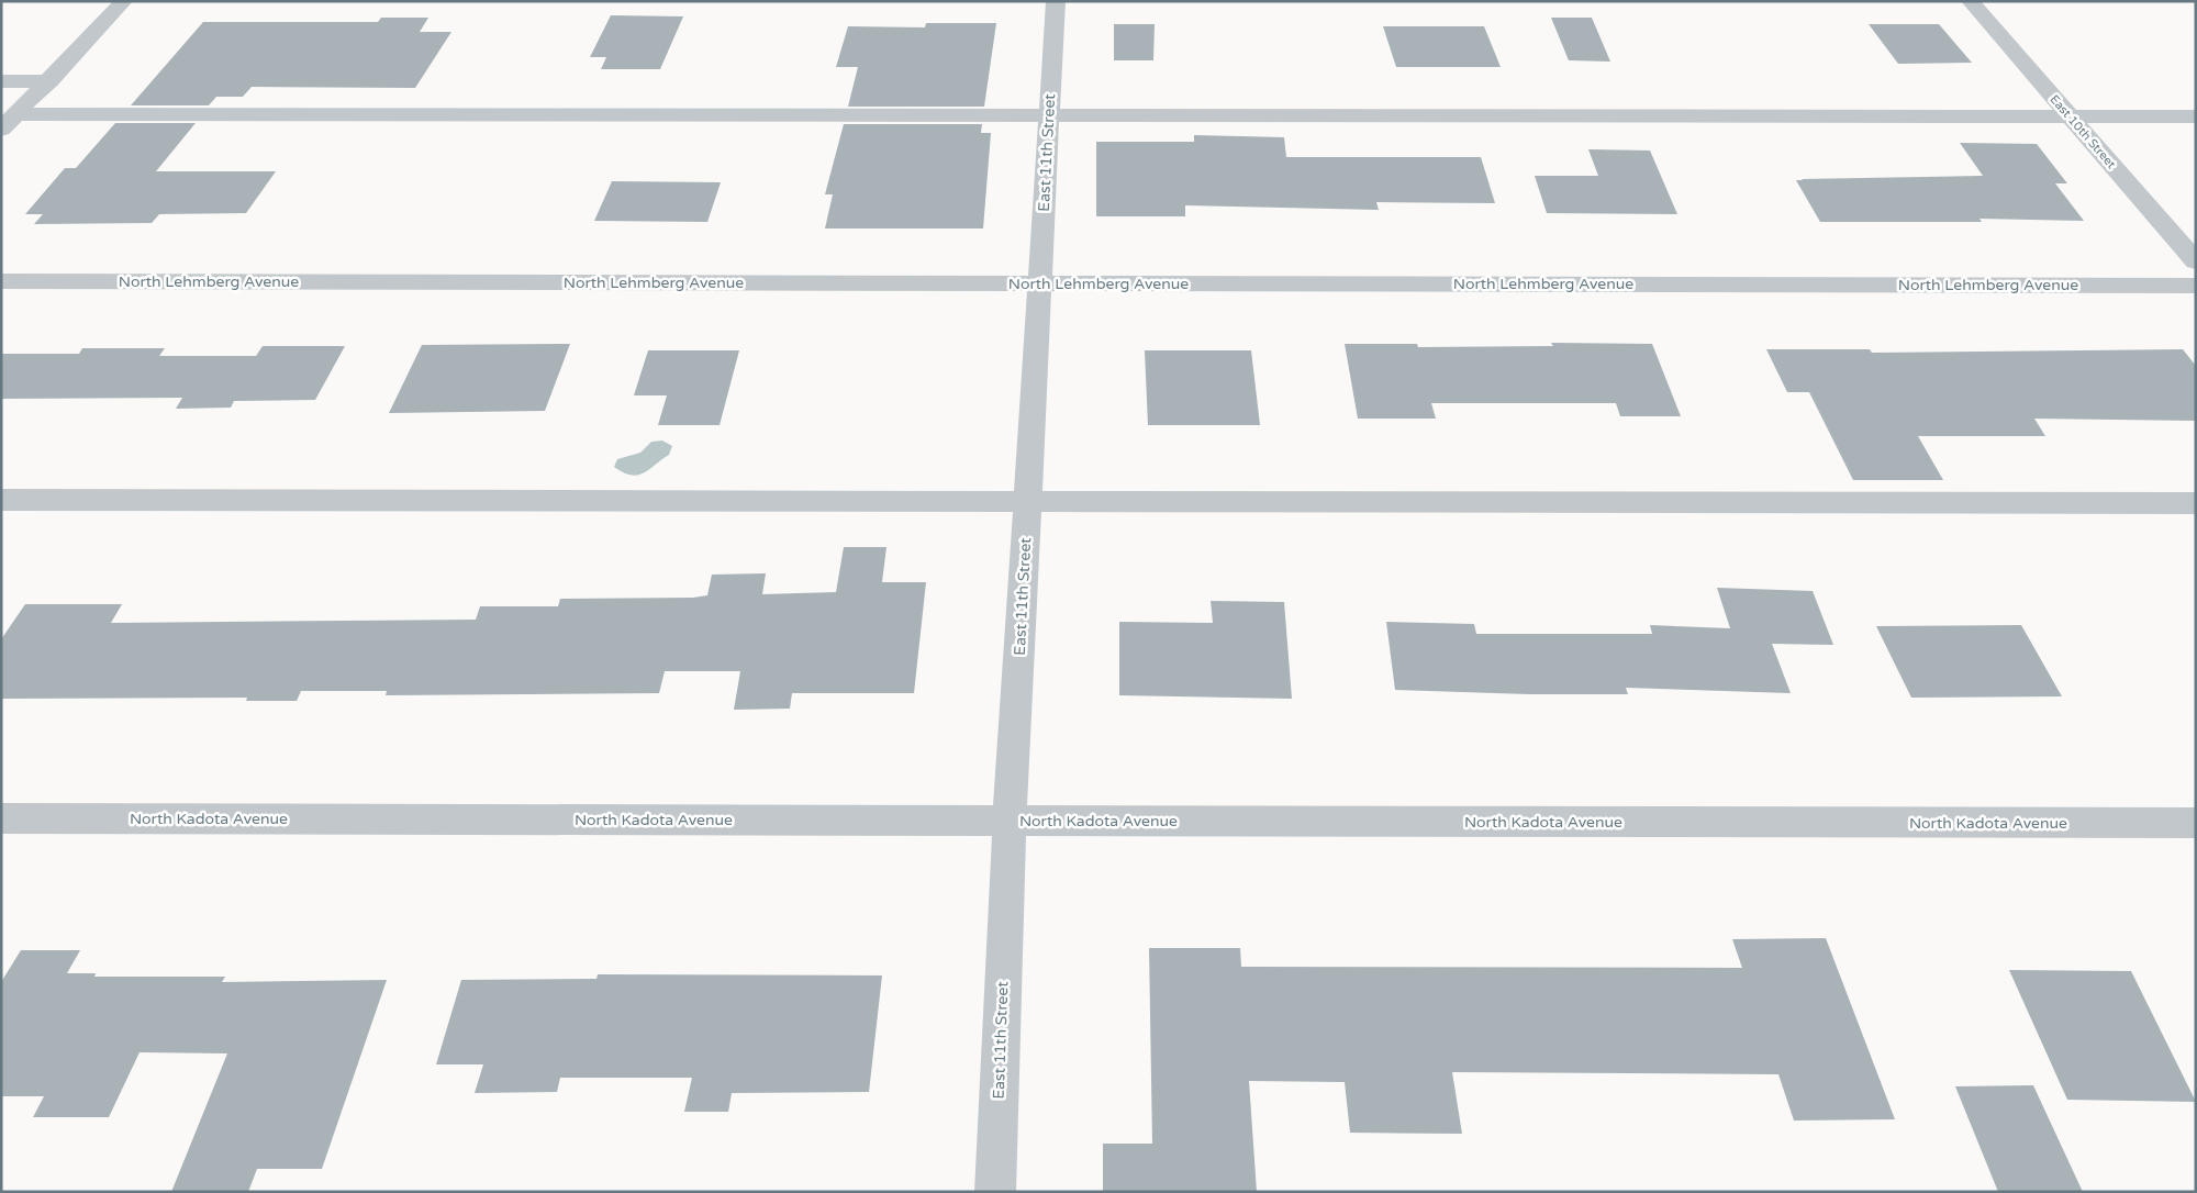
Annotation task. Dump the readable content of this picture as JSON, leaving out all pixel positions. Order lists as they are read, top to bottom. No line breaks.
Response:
{"streets":{"street":["East 10th Street","East 11th Street","North Lehmberg Avenue","North Kadota Avenue"]},"crossings":[["East 11th Street","North Lehmberg Avenue"],["East 11th Street","North Kadota Avenue"]]}
